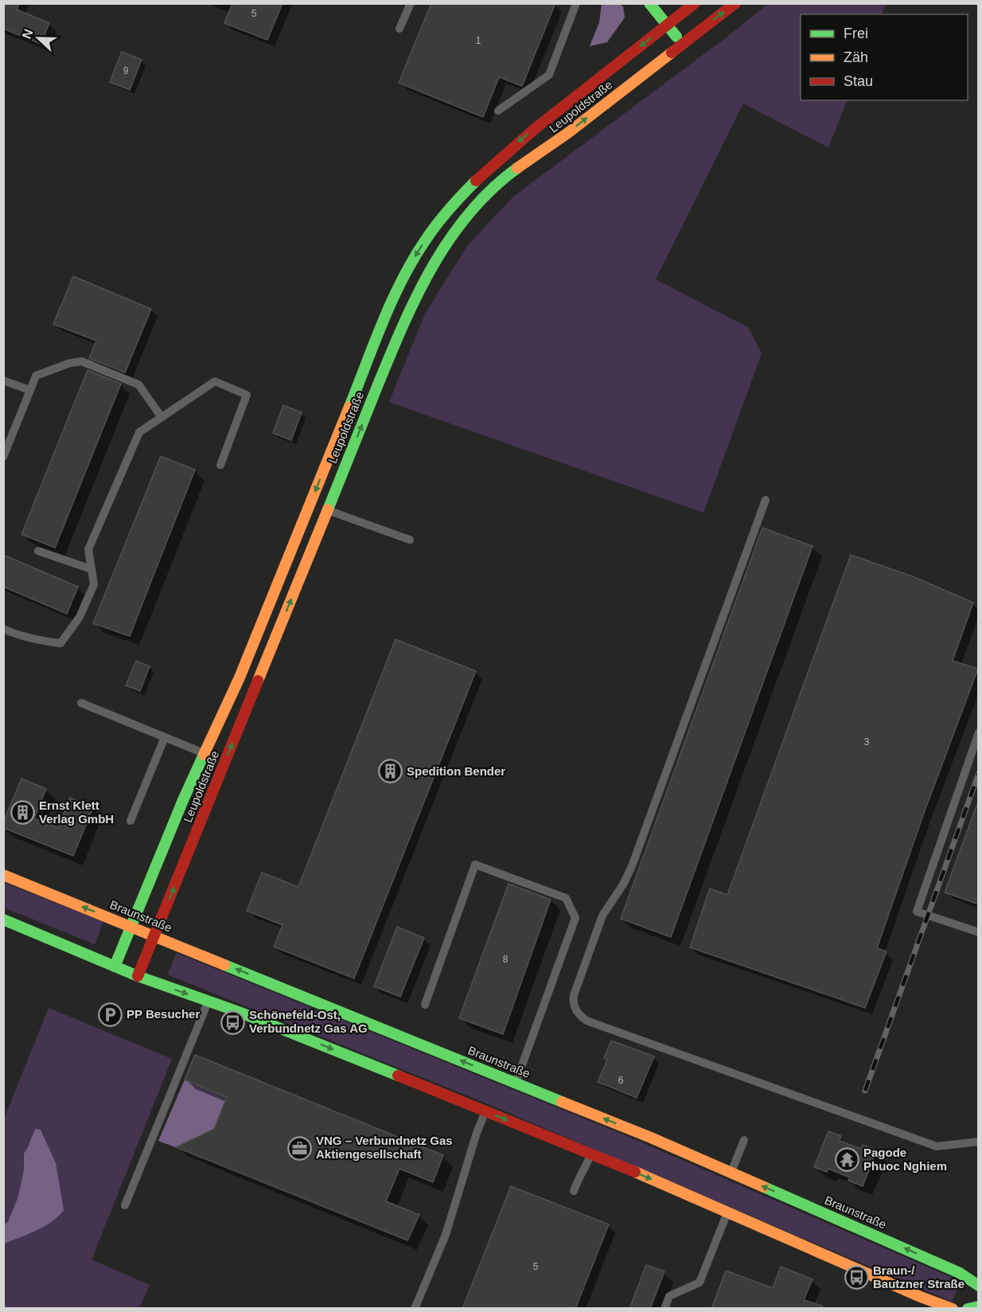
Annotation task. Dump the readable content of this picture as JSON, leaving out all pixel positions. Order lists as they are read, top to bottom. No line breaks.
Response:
{"streets":{"main road":["Leupoldstraße","Braunstraße"]},"crossings":[["Leupoldstraße","Braunstraße"]],"places":{"building":["Spedition Bender","Ernst Klett Verlag GmbH"],"parking":["PP Besucher"],"bus stop":["Schönefeld-Ost, Verbundnetz Gas AG","Braun-/ Bautzner Straße"],"office":["VNG – Verbundnetz Gas Aktiengesellschaft"],"temple":["Pagode Phuoc Nghiem"]},"house_numbers":["5","1","9","3","8","6","5"],"legend":["Frei","Zäh","Stau"],"north":"left"}
